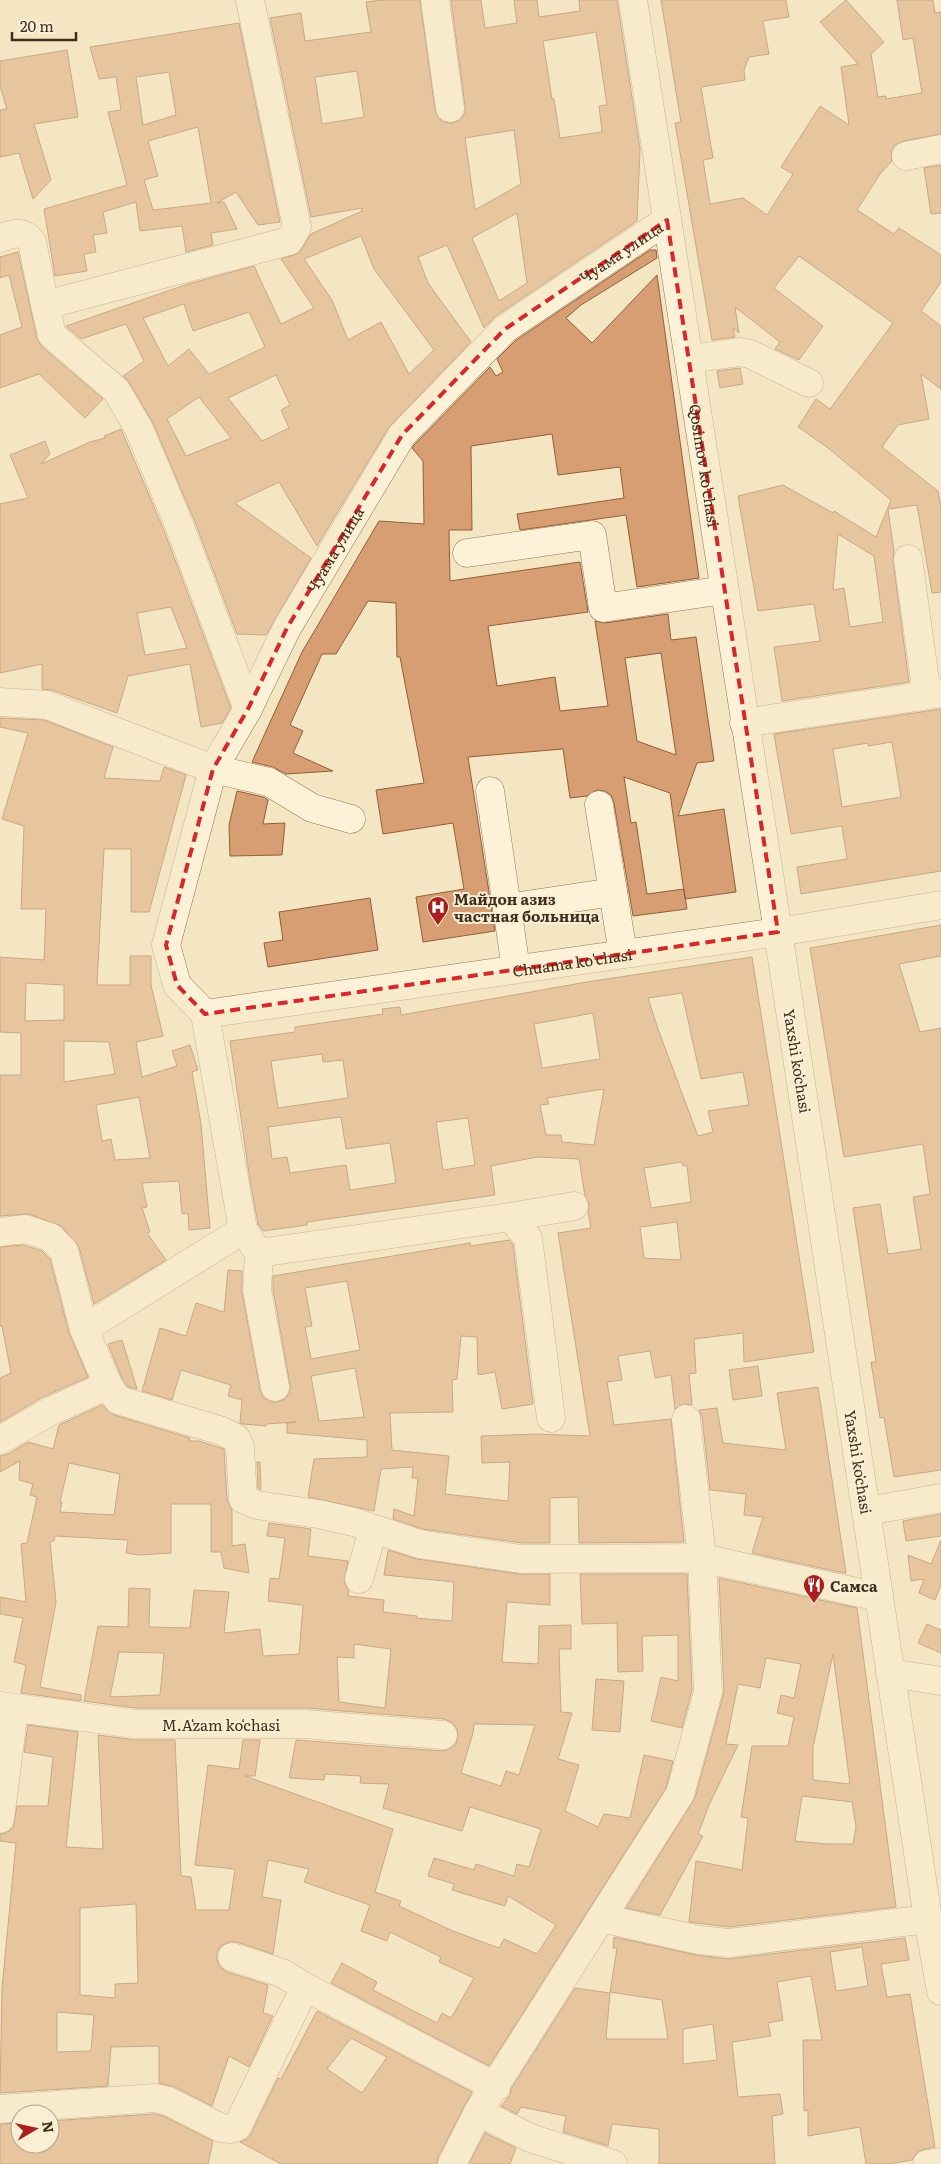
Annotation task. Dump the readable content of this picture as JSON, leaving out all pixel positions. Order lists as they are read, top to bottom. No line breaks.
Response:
{"streets":{"street":["Чуама улица","Qosimov ko'chasi","Chuama ko'chasi","Yaxshi koʻchasi","M.Aʻzam koʻchasi"]},"crossings":[["Чуама улица","Qosimov ko'chasi"],["Чуама улица","Chuama ko'chasi"],["Qosimov ko'chasi","Chuama ko'chasi"],["Qosimov ko'chasi","Yaxshi koʻchasi"],["Chuama ko'chasi","Yaxshi koʻchasi"]],"places":{"hospital":["Майдон азиз частная больница"],"restaurant":["Самса"]},"scale_bar":"20 m","north":"right"}
